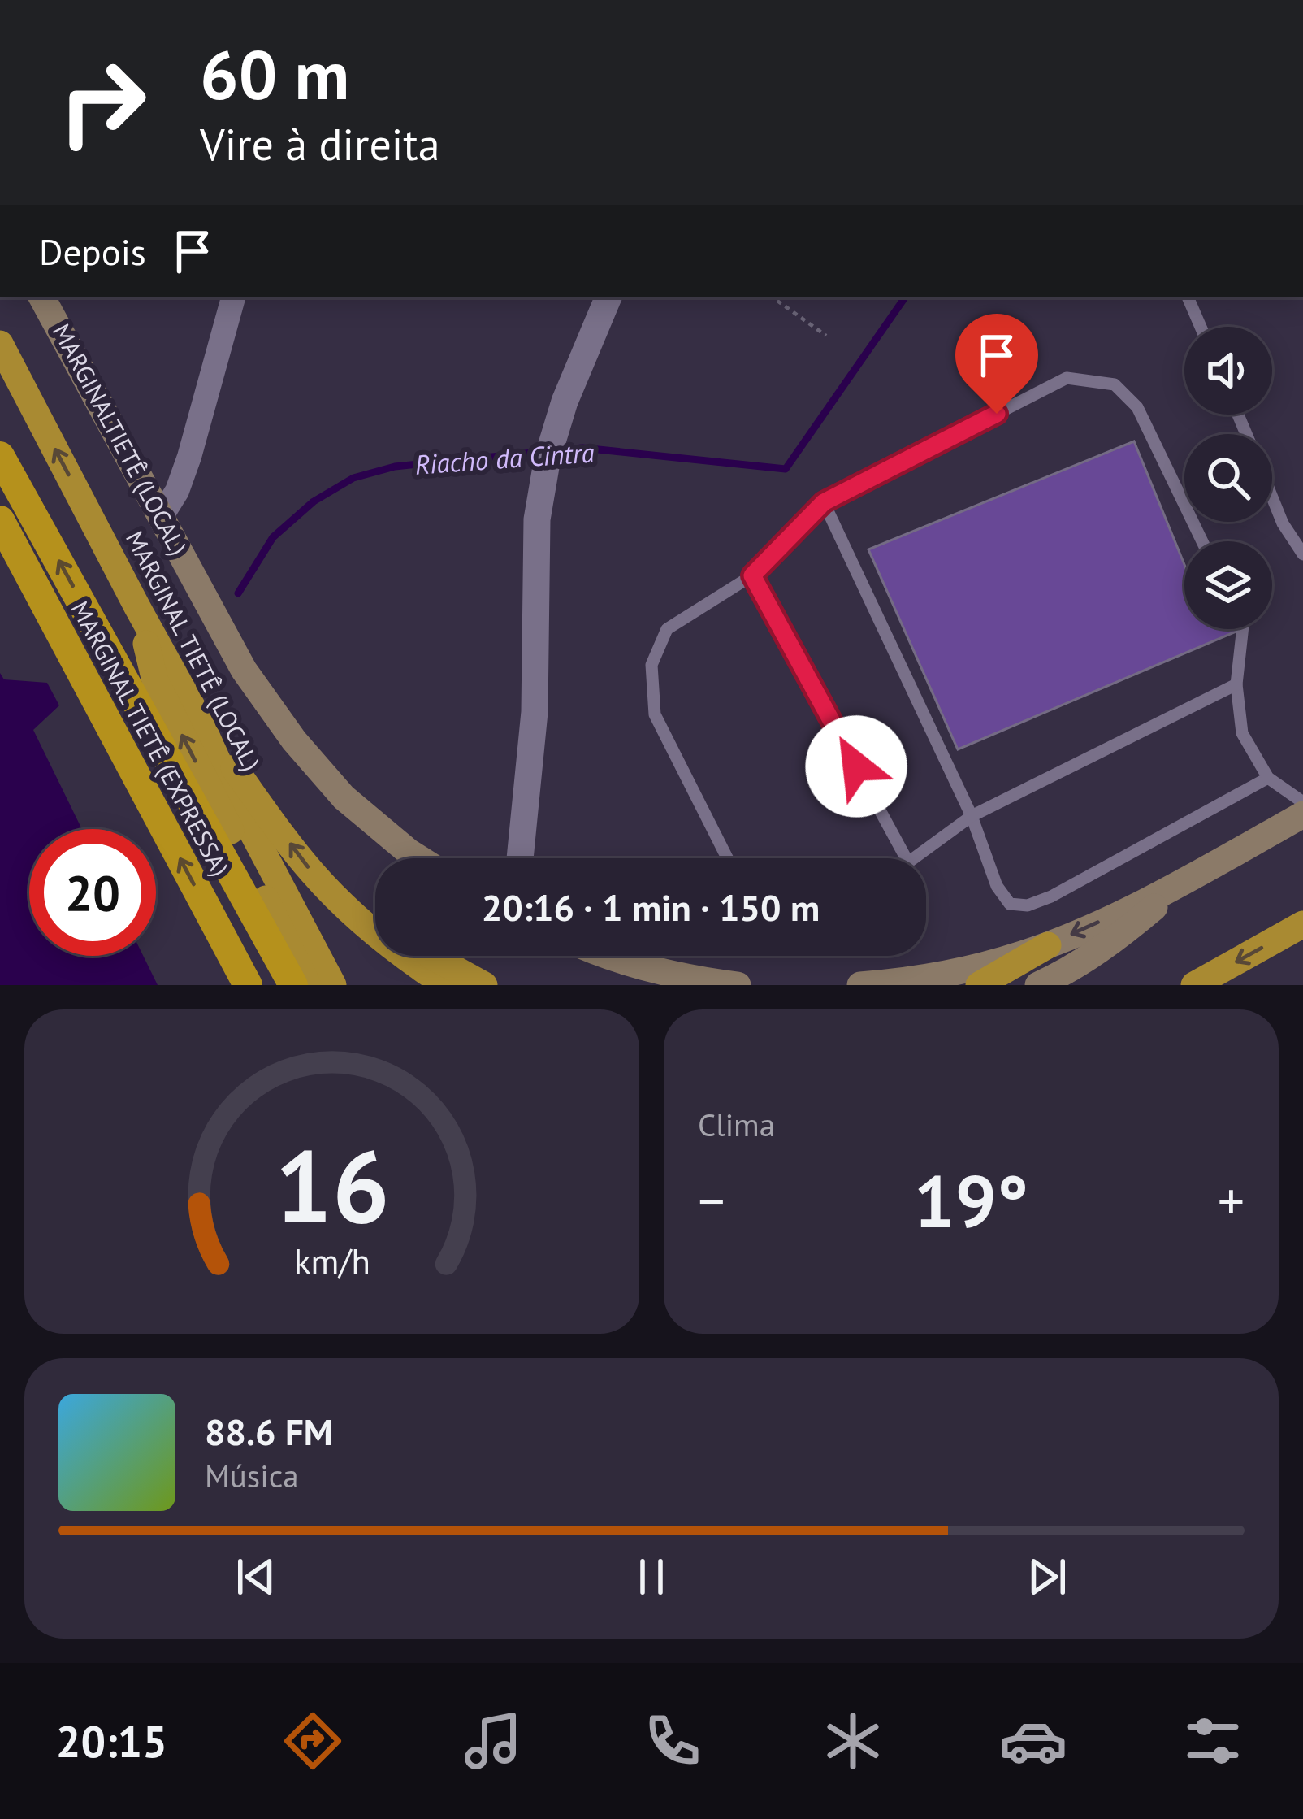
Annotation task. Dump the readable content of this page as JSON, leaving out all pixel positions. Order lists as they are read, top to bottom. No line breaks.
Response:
{"streets":{"highway":["MARGINAL TIETÊ (LOCAL)","MARGINAL TIETÊ (EXPRESSA)"],"main road":["MARGINALTIETÊ (LOCAL)"]},"water":["Riacho da Cintra"],"page":{"turn":["60 m","Vire à direita"],"then":"Depois","limit":"20","trip":"20:16 · 1 min · 150 m","tile":"Clima","heat":["−","19°","+"],"song":["88.6 FM","Música"],"tabs":"20:15","gauge":["16","km/h"]}}
